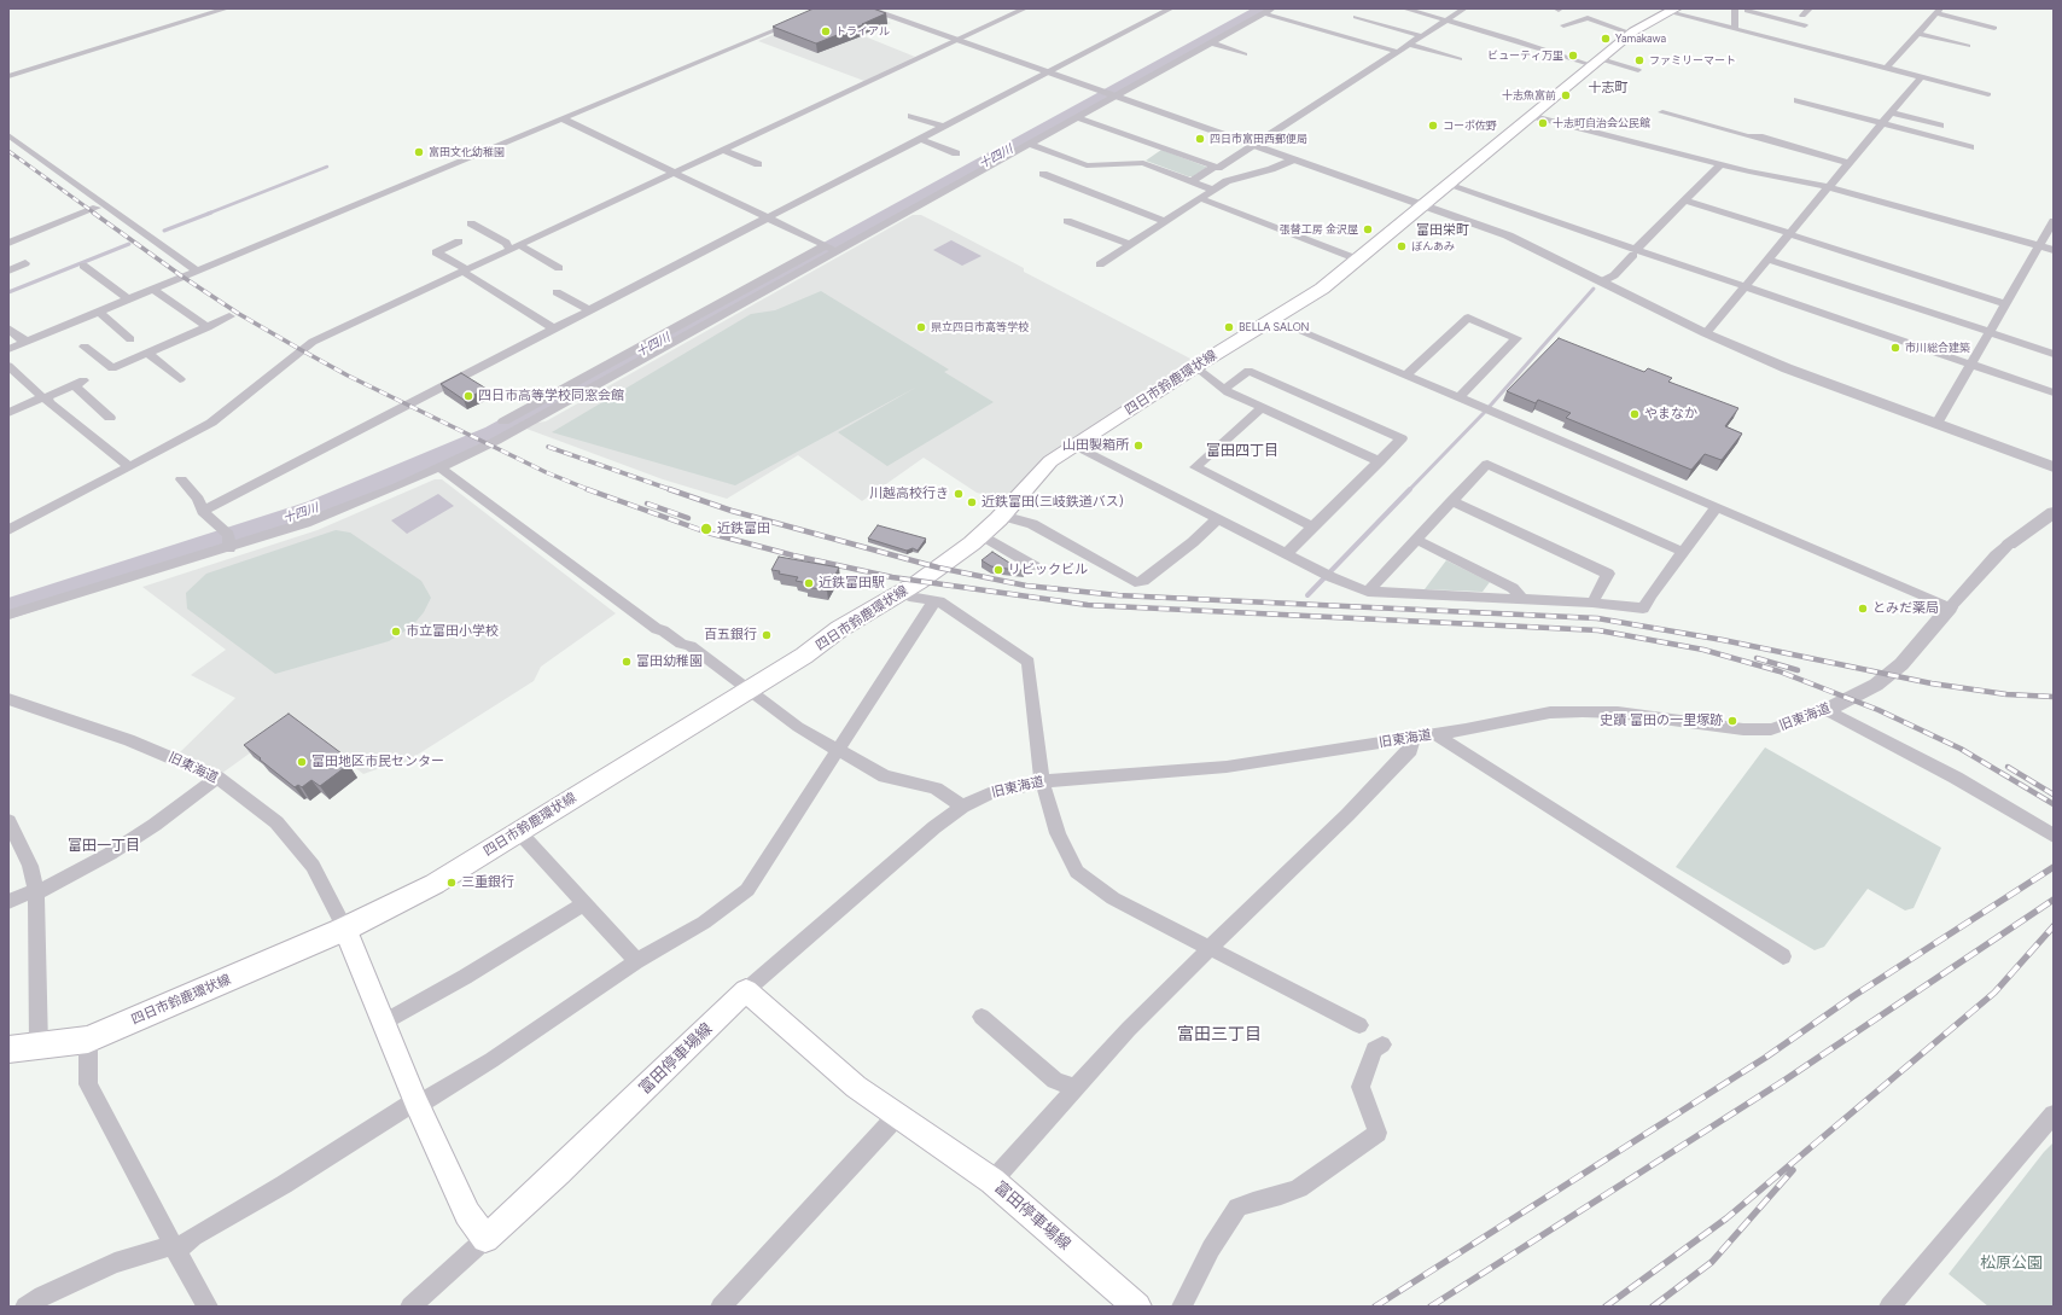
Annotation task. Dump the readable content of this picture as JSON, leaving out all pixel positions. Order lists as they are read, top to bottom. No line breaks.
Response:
{"streets":{"main road":["四日市鈴鹿環状線","富田停車場線"],"street":["旧東海道"]},"crossings":[["四日市鈴鹿環状線","旧東海道"],["旧東海道","富田停車場線"]],"districts":["十志町","富田栄町","富田四丁目","富田一丁目","富田三丁目"],"water":["十四川"],"parks":["松原公園"],"places":["トライアル","Yamakawa","ビューティ万里","ファミリーマート","十志魚富前","十志町自治会公民館","コーポ佐野","四日市富田西郵便局","富田文化幼稚園","張替工房 金沢屋","ぼんあみ","県立四日市高等学校","BELLA SALON","市川総合建築","四日市高等学校同窓会館","やまなか","山田製箱所","川越高校行き","近鉄富田(三岐鉄道バス)","近鉄富田","リビックビル","近鉄富田駅","とみだ薬局","市立富田小学校","百五銀行","富田幼稚園","史蹟 富田の一里塚跡","富田地区市民センター","三重銀行"]}
